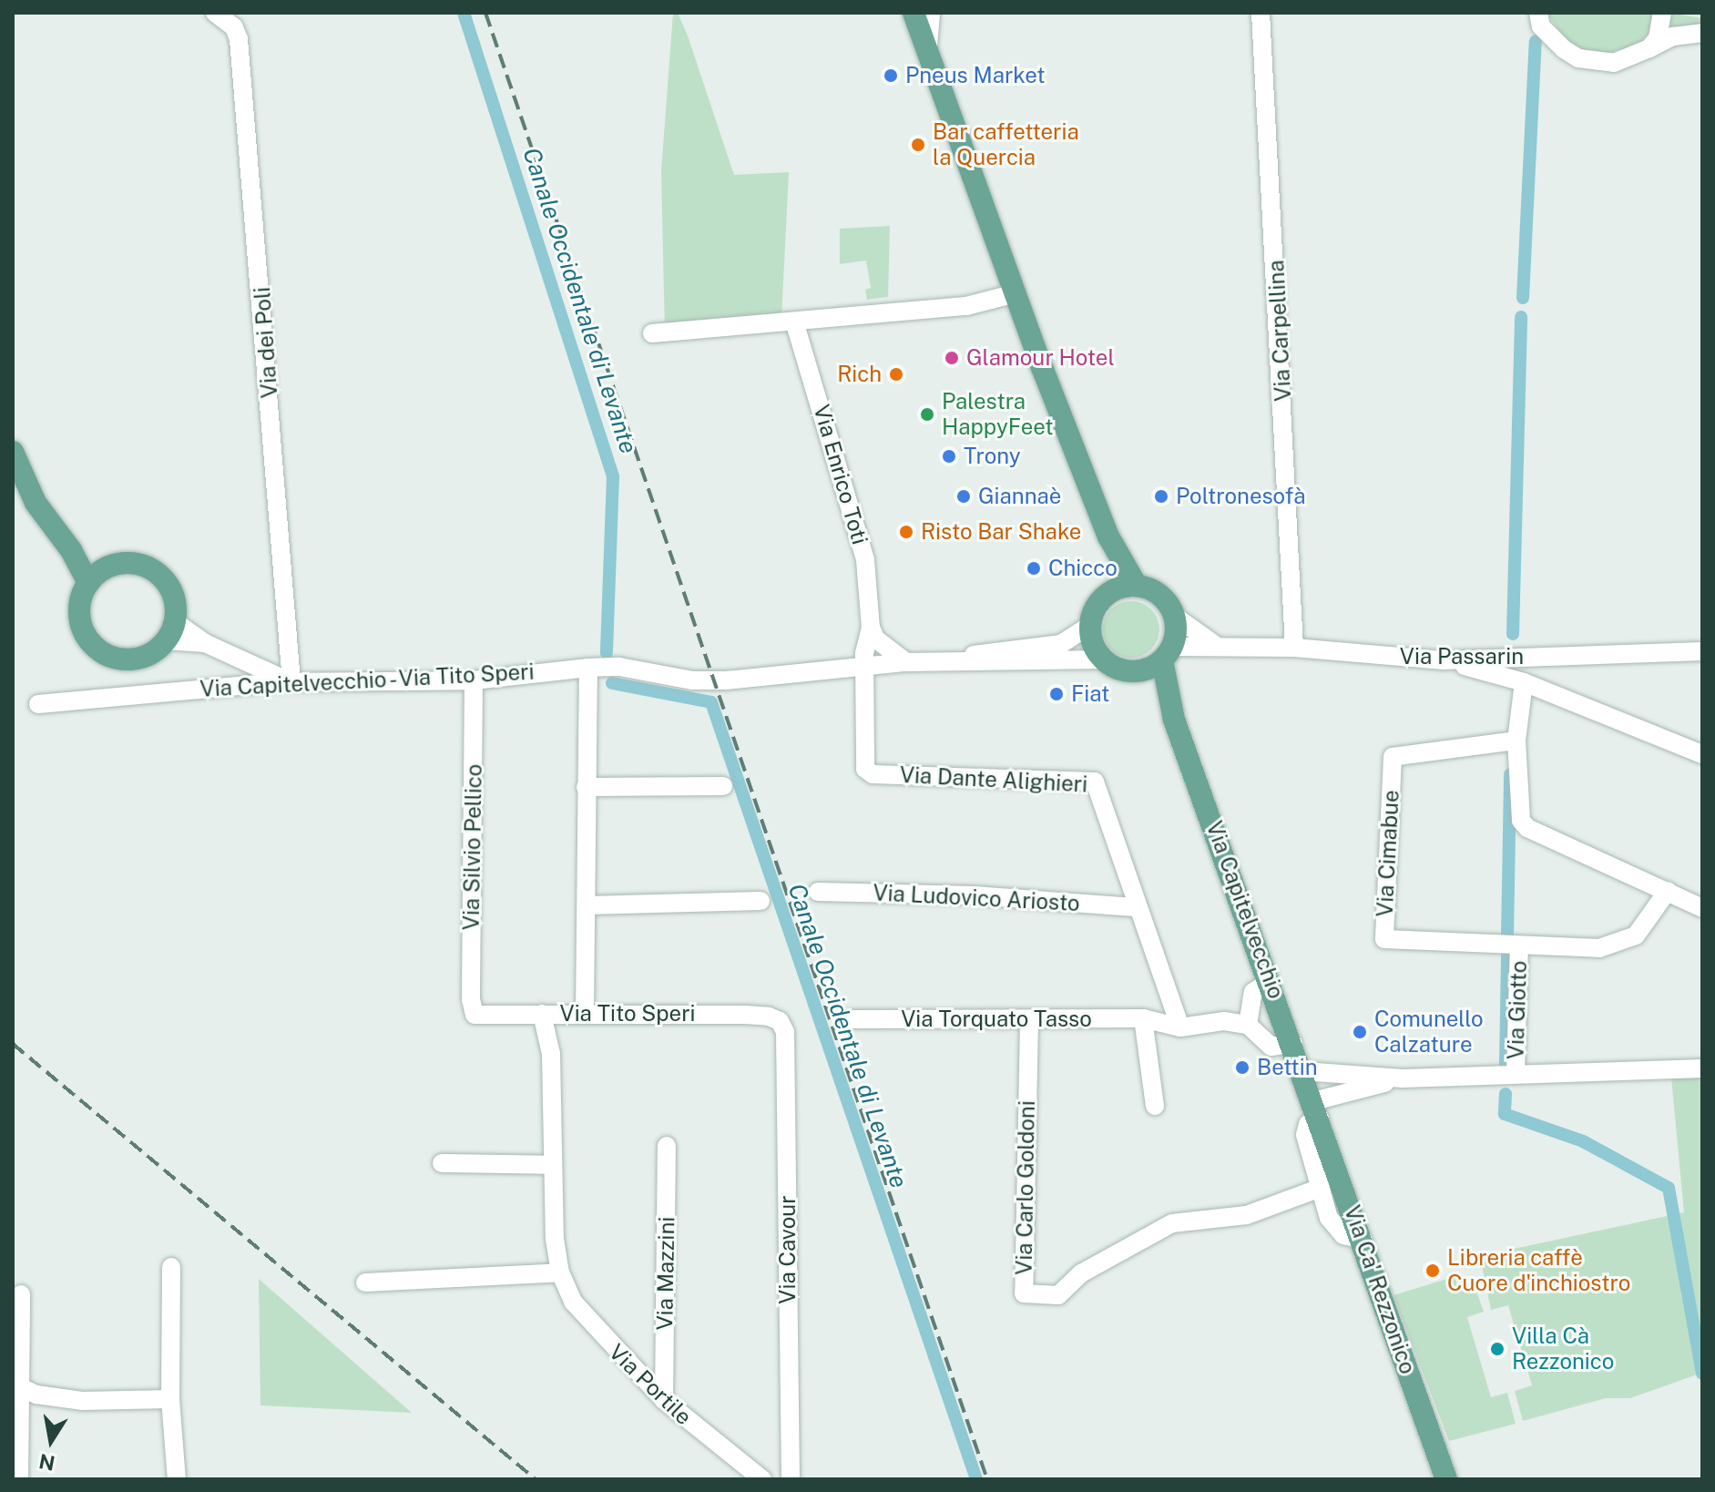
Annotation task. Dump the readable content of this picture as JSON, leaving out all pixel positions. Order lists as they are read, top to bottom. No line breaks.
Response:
{"streets":{"main road":["Via Capitelvecchio","Via Ca' Rezzonico"],"street":["Via Carpellina","Via dei Poli","Via Enrico Toti","Via Passarin","Via Capitelvecchio - Via Tito Speri","Via Dante Alighieri","Via Silvio Pellico","Via Cimabue","Via Ludovico Ariosto","Via Giotto","Via Tito Speri","Via Torquato Tasso","Via Carlo Goldoni","Via Cavour","Via Mazzini","Via Portile"]},"crossings":[["Via Carpellina","Via Passarin"],["Via dei Poli","Via Capitelvecchio - Via Tito Speri"],["Via Enrico Toti","Via Capitelvecchio - Via Tito Speri"],["Via Enrico Toti","Via Dante Alighieri"],["Via Passarin","Via Capitelvecchio"],["Via Capitelvecchio - Via Tito Speri","Via Dante Alighieri"],["Via Capitelvecchio - Via Tito Speri","Via Silvio Pellico"],["Via Dante Alighieri","Via Ludovico Ariosto"],["Via Dante Alighieri","Via Torquato Tasso"],["Via Silvio Pellico","Via Tito Speri"],["Via Cimabue","Via Giotto"],["Via Capitelvecchio","Via Ca' Rezzonico"],["Via Tito Speri","Via Cavour"],["Via Tito Speri","Via Portile"],["Via Torquato Tasso","Via Carlo Goldoni"],["Via Mazzini","Via Portile"]],"water":["Canale Occidentale di Levante"],"places":["Pneus Market","Bar caffetteria la Quercia","Glamour Hotel","Rich","Palestra HappyFeet","Trony","Giannaè","Poltronesofà","Risto Bar Shake","Chicco","Fiat","Comunello Calzature","Bettin","Libreria caffè Cuore d'inchiostro","Villa Cà Rezzonico"],"north":"bottom"}
